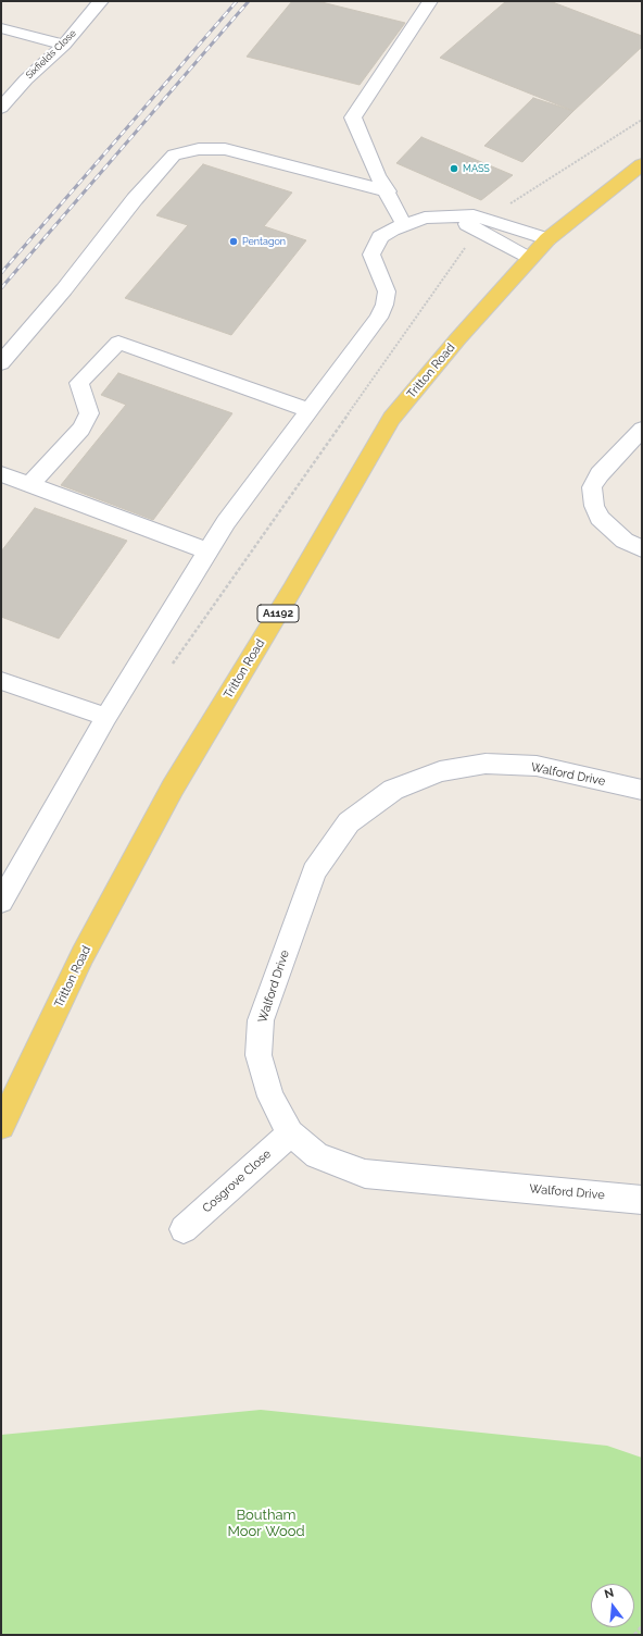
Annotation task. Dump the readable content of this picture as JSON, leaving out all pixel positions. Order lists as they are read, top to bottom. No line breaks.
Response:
{"streets":{"main road":["Tritton Road","A1192"],"street":["Sixfields Close","Walford Drive","Cosgrove Close"]},"crossings":[["Walford Drive","Cosgrove Close"]],"parks":["Boutham Moor Wood"],"places":["MASS","Pentagon"],"north":"top"}
